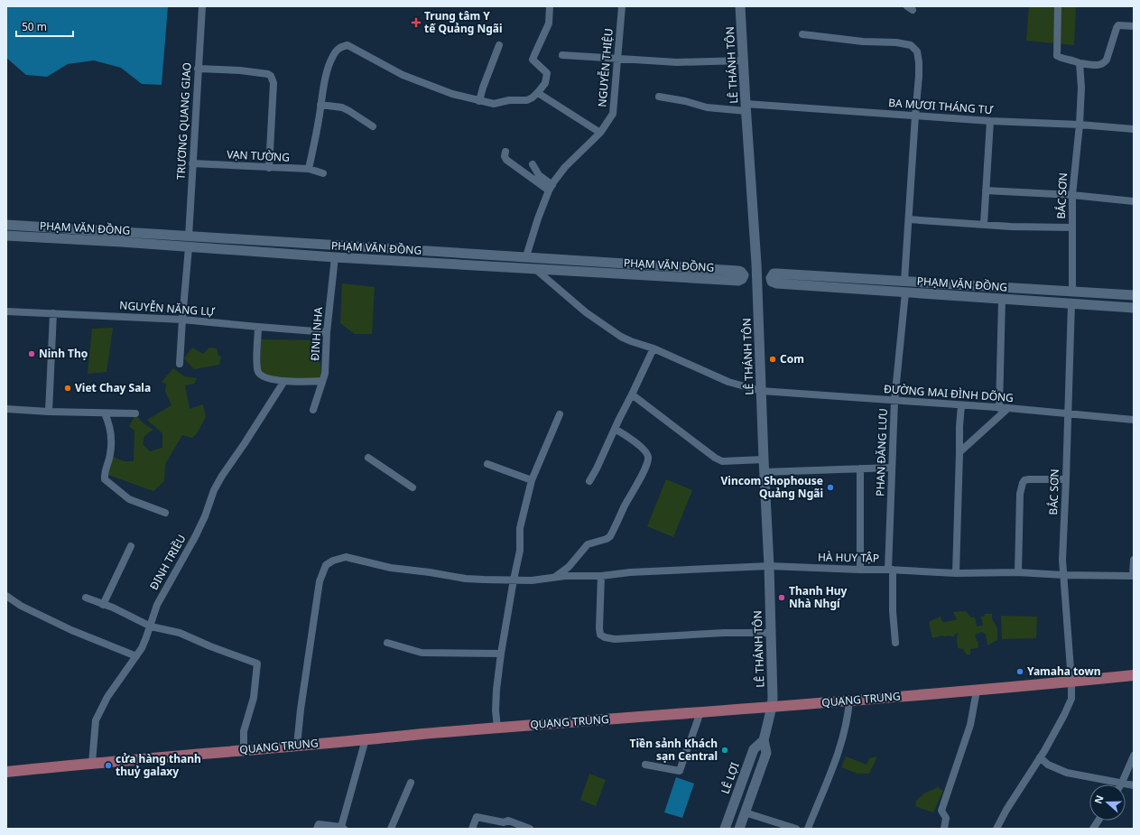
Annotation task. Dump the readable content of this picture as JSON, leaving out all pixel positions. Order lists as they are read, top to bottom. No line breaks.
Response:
{"streets":{"main road":["QUANG TRUNG"],"street":["LÊ THÁNH TÔN","NGUYỄN THIỆU","BA MƯƠI THÁNG TƯ","TRƯƠNG QUANG GIAO","VẠN TƯỜNG","BẮC SƠN","PHẠM VĂN ĐỒNG","NGUYỄN NĂNG LỰ","ĐINH NHA","ĐƯỜNG MAI ĐÌNH DÕNG","PHAN ĐĂNG LƯU","HÀ HUY TẬP","ĐINH TRIỀU","LÊ LỢI"]},"crossings":[["LÊ THÁNH TÔN","BA MƯƠI THÁNG TƯ"],["LÊ THÁNH TÔN","PHẠM VĂN ĐỒNG"],["LÊ THÁNH TÔN","ĐƯỜNG MAI ĐÌNH DÕNG"],["LÊ THÁNH TÔN","HÀ HUY TẬP"],["LÊ THÁNH TÔN","QUANG TRUNG"],["LÊ THÁNH TÔN","LÊ LỢI"],["NGUYỄN THIỆU","PHẠM VĂN ĐỒNG"],["BA MƯƠI THÁNG TƯ","BẮC SƠN"],["TRƯƠNG QUANG GIAO","VẠN TƯỜNG"],["TRƯƠNG QUANG GIAO","PHẠM VĂN ĐỒNG"],["TRƯƠNG QUANG GIAO","NGUYỄN NĂNG LỰ"],["BẮC SƠN","PHẠM VĂN ĐỒNG"],["BẮC SƠN","ĐƯỜNG MAI ĐÌNH DÕNG"],["BẮC SƠN","HÀ HUY TẬP"],["BẮC SƠN","QUANG TRUNG"],["PHẠM VĂN ĐỒNG","ĐINH NHA"],["PHẠM VĂN ĐỒNG","ĐƯỜNG MAI ĐÌNH DÕNG"],["PHẠM VĂN ĐỒNG","PHAN ĐĂNG LƯU"],["NGUYỄN NĂNG LỰ","ĐINH NHA"],["ĐƯỜNG MAI ĐÌNH DÕNG","PHAN ĐĂNG LƯU"],["PHAN ĐĂNG LƯU","HÀ HUY TẬP"],["HÀ HUY TẬP","QUANG TRUNG"],["ĐINH TRIỀU","QUANG TRUNG"],["QUANG TRUNG","LÊ LỢI"]],"places":{"health":["Trung tâm Y tế Quảng Ngãi"],"other":["Ninh Thọ","Com","Viet Chay Sala","Vincom Shophouse Quảng Ngãi","Thanh Huy Nhà Nhgí","Yamaha town","Tiền sảnh Khách sạn Central","cửa hàng thanh thuỷ galaxy"]},"scale_bar":"50 m","north":"left"}
